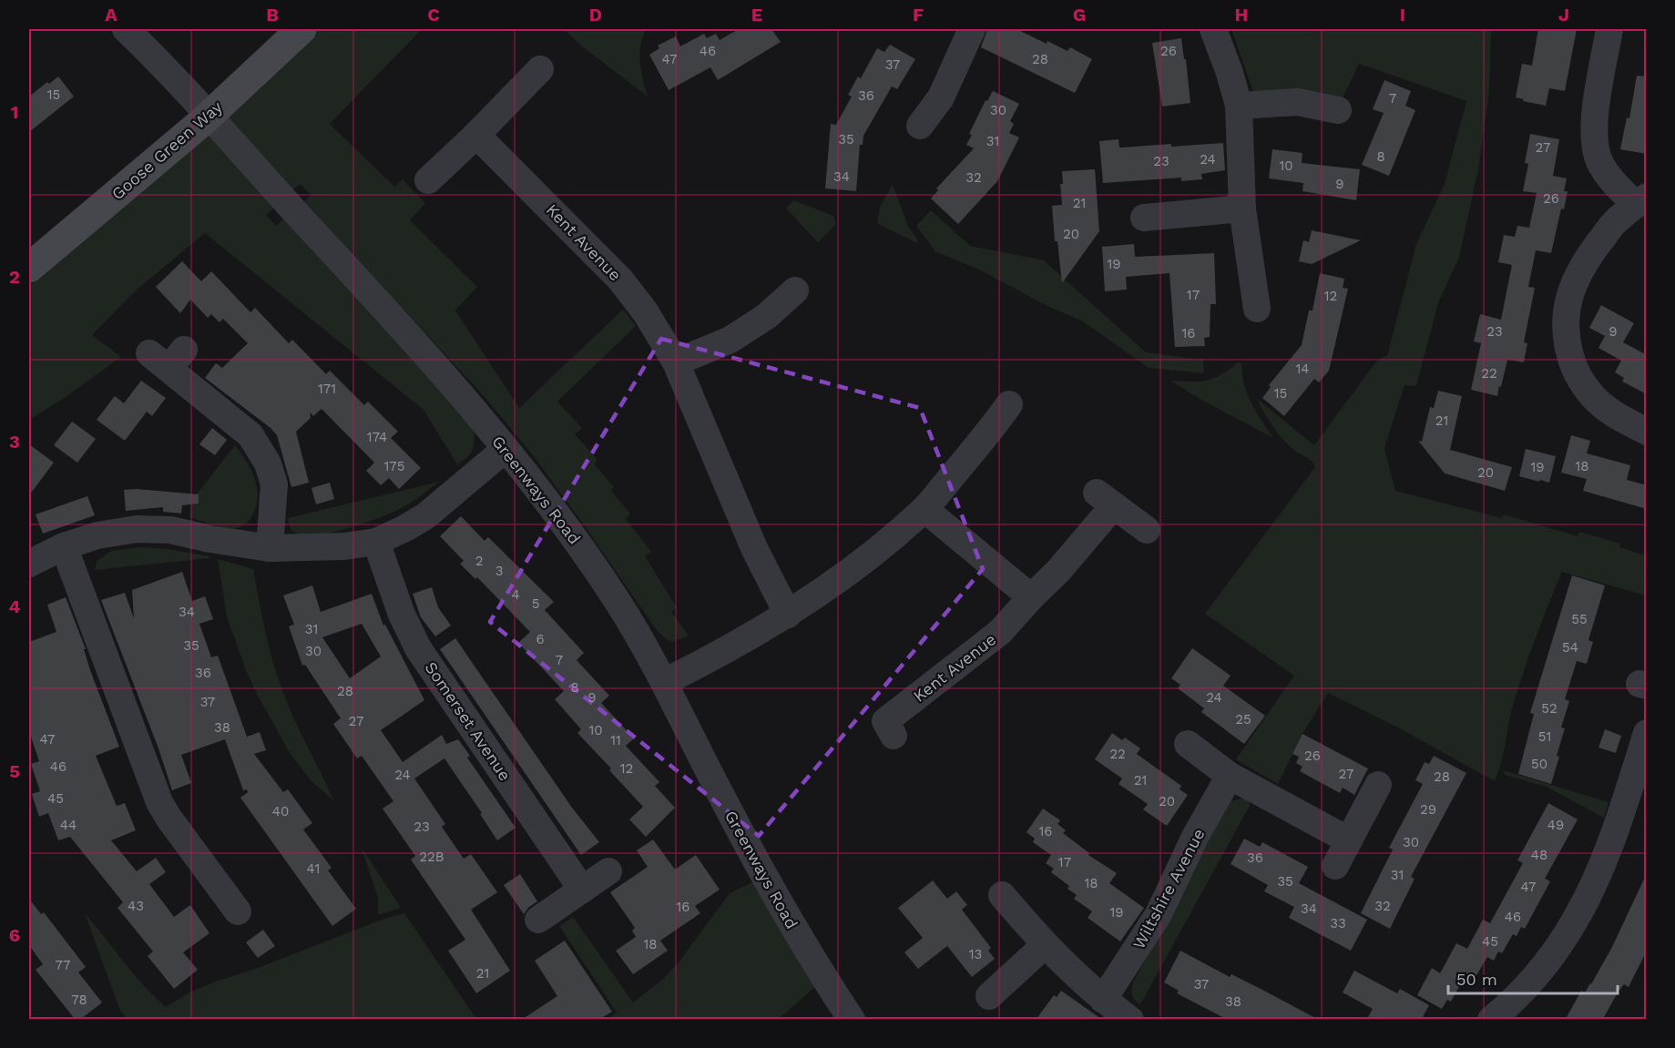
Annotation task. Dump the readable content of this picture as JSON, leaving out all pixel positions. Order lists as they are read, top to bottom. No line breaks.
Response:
{"streets":{"main road":["Goose Green Way"],"street":["Kent Avenue","Greenways Road","Somerset Avenue","Wiltshire Avenue"]},"house_numbers":["46","26","47","28","37","15","36","7","30","35","31","27","8","24","23","10","34","32","9","26","21","20","19","17","12","23","9","16","14","22","171","15","21","174","175","18","19","20","2","3","4","5","34","55","31","6","35","54","30","7","36","8","28","9","24","37","52","25","27","38","10","51","47","11","22","26","50","46","12","27","24","28","21","45","20","29","40","44","49","23","16","30","48","22B","36","17","41","31","35","18","47","43","32","16","34","19","46","33","45","18","13","77","21","37","78","38"],"scale_bar":"50 m","grid":{"columns":["A","B","C","D","E","F","G","H","I","J"],"rows":["1","2","3","4","5","6"]}}
